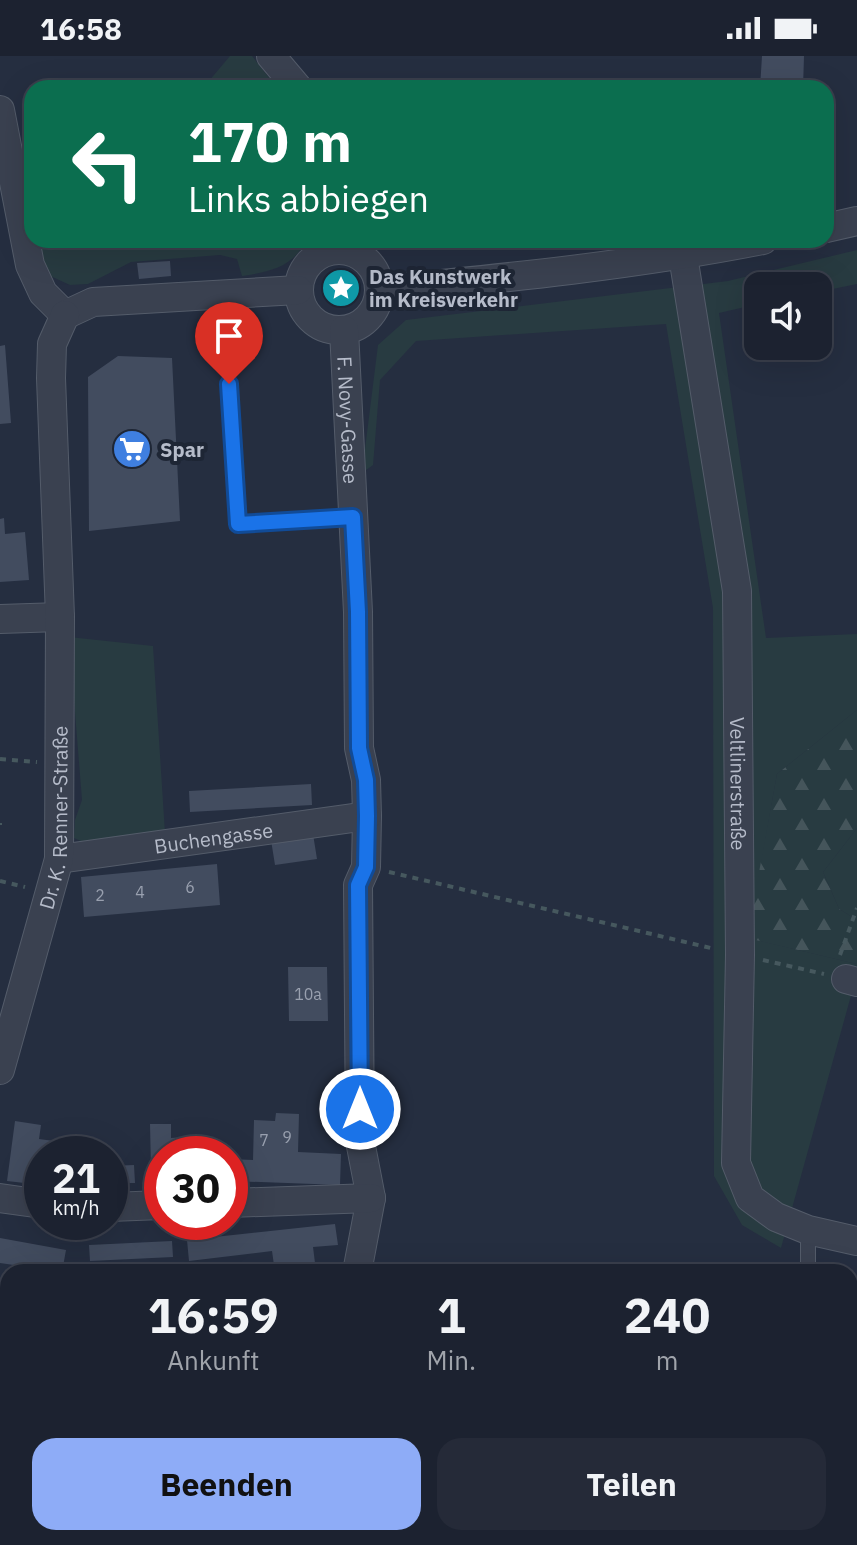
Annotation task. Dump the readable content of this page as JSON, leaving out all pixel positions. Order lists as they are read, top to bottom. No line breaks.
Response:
{"streets":{"street":["F. Novy-Gasse","Veltlinerstraße","Dr. K. Renner-Straße","Buchengasse"]},"crossings":[["F. Novy-Gasse","Buchengasse"],["Dr. K. Renner-Straße","Buchengasse"]],"places":{"place":["Das Kunstwerk im Kreisverkehr"],"supermarket":["Spar"]},"house_numbers":["6","4","2","10a","9","7"],"page":{"status":"16:58","turn":["170 m","Links abbiegen"],"speed":"21 km/h","limit":"30","eta":["16:59","Ankunft","1","Min.","240","m"],"buttons":["Beenden","Teilen"]}}
